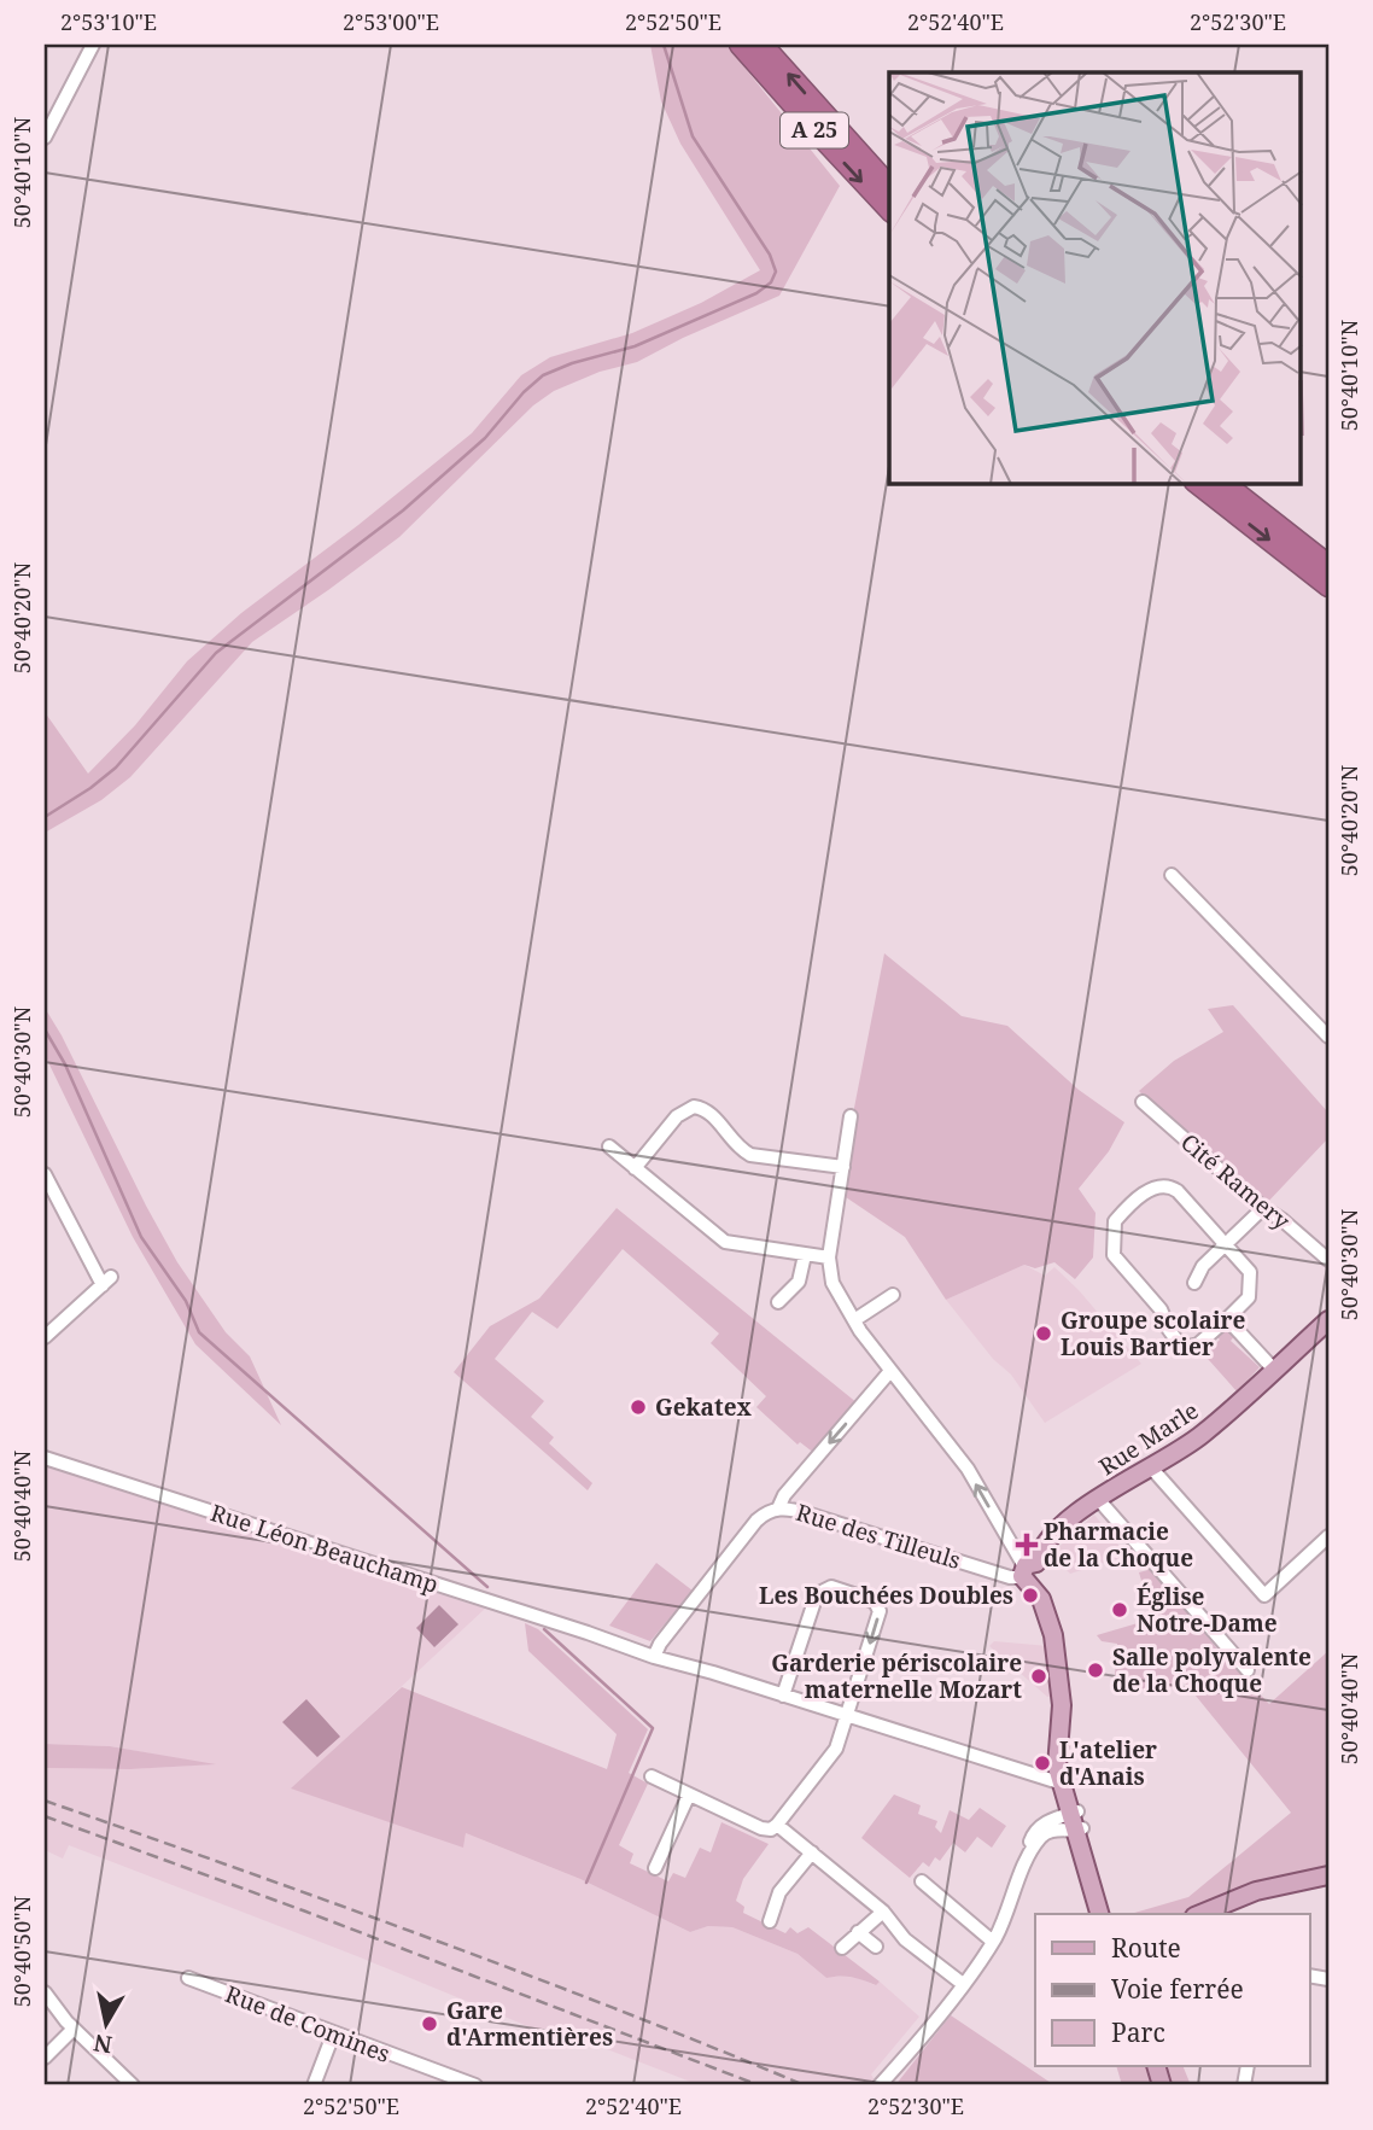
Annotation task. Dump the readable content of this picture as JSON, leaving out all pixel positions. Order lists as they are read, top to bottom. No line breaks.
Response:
{"streets":{"highway":["A 25"],"main road":["Rue Marle"],"street":["Cité Ramery","Rue des Tilleuls","Rue Léon Beauchamp","Rue de Comines"]},"crossings":[["Rue Marle","Rue des Tilleuls"],["Rue des Tilleuls","Rue Léon Beauchamp"]],"places":{"other":["Groupe scolaire Louis Bartier","Gekatex","Les Bouchées Doubles","Église Notre-Dame","Salle polyvalente de la Choque","Garderie périscolaire maternelle Mozart","L'atelier d'Anais","Gare d'Armentières"],"health":["Pharmacie de la Choque"]},"legend":["Route","Voie ferrée","Parc"],"north":"bottom","coordinates":["2°53'10\"E","2°53'00\"E","2°52'50\"E","2°52'40\"E","2°52'30\"E","50°40'10\"N","50°40'20\"N","50°40'30\"N","50°40'40\"N","50°40'50\"N"]}
